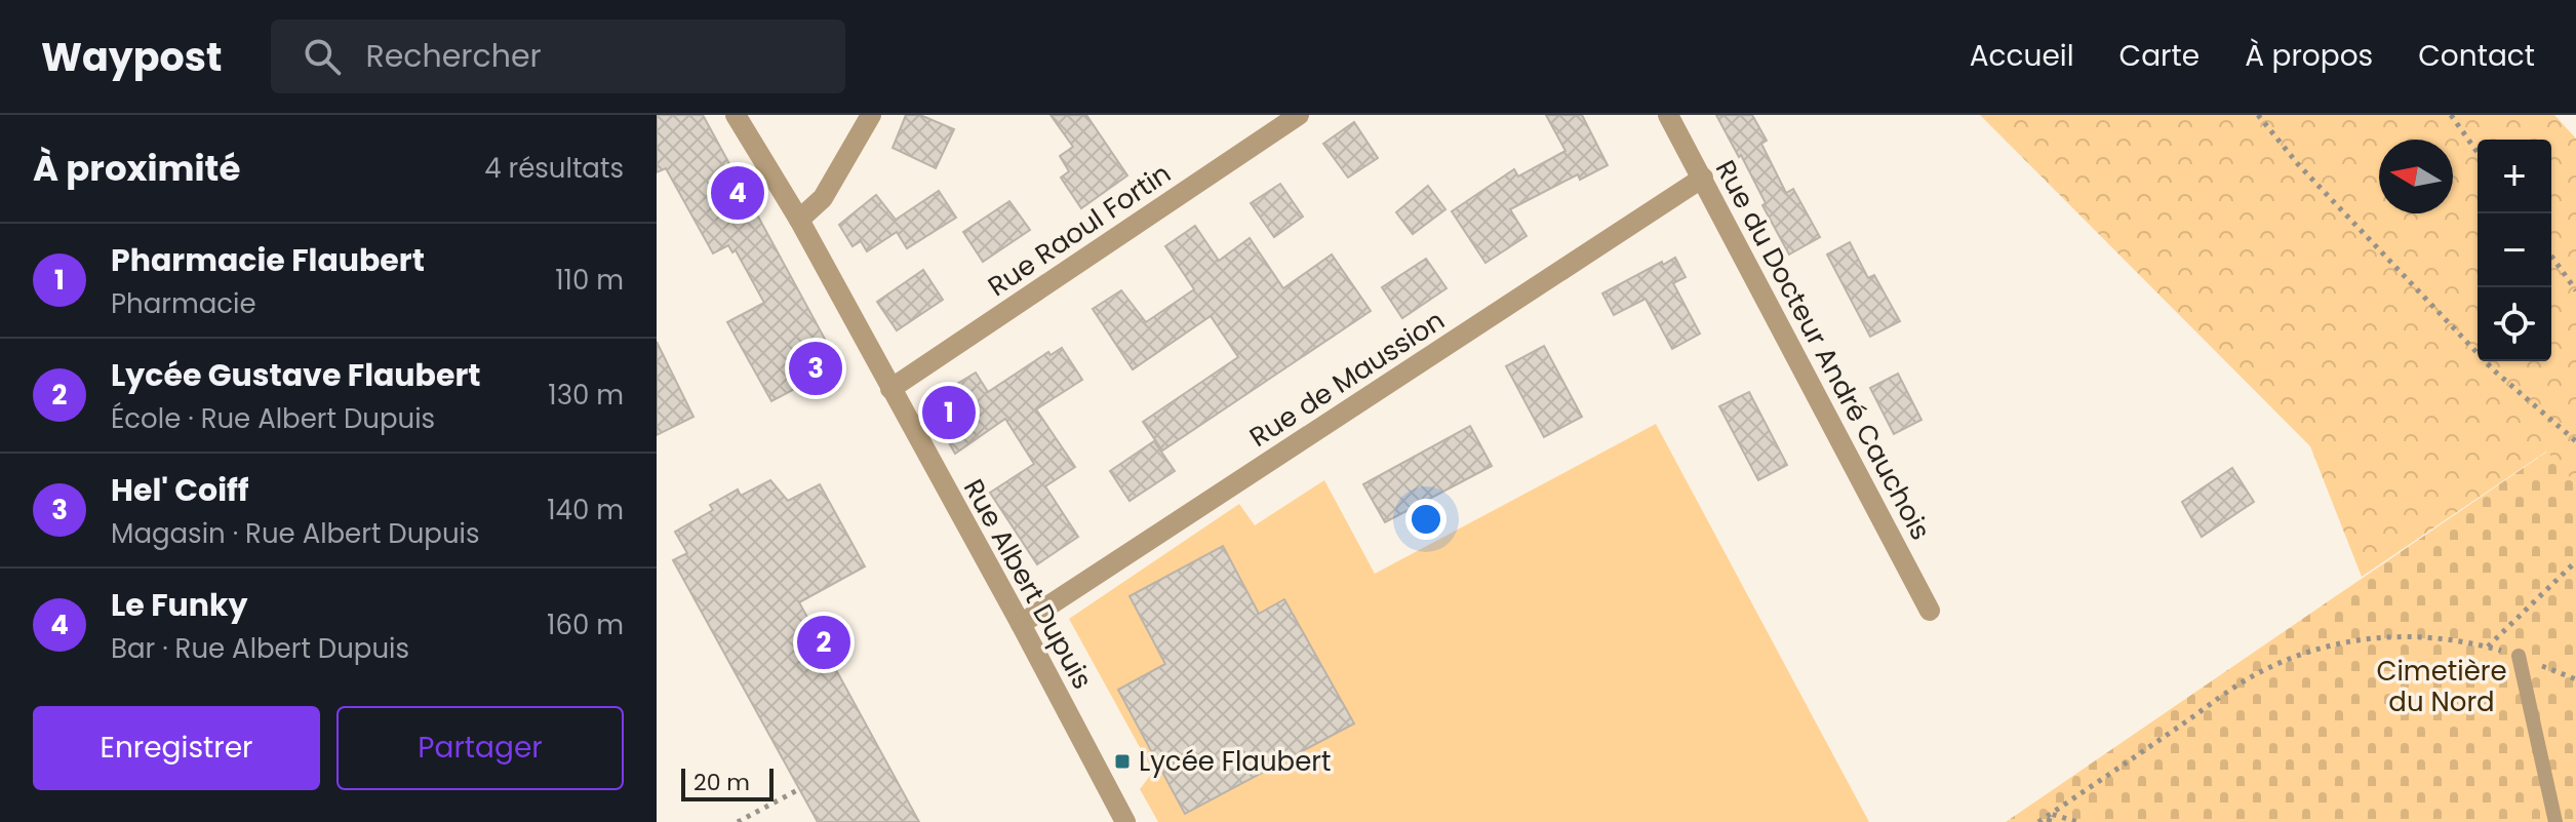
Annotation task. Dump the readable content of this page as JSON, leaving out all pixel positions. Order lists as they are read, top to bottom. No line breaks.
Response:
{"streets":{"street":["Rue Raoul Fortin","Rue du Docteur André Cauchois","Rue de Maussion","Rue Albert Dupuis"]},"crossings":[["Rue Raoul Fortin","Rue Albert Dupuis"],["Rue du Docteur André Cauchois","Rue de Maussion"],["Rue de Maussion","Rue Albert Dupuis"]],"parks":["Cimetière du Nord"],"places":{"transit":["Lycée Flaubert"]},"scale_bar":"20 m","north":"left","page":{"header":"Waypost","search":"Rechercher","nav":["Accueil","Carte","À propos","Contact"],"heading":["À proximité","4 résultats"],"map_buttons":["+","−"],"pins":["4","3","1","2"],"list":[{"mark":"1","name":"Pharmacie Flaubert","note":"Pharmacie","value":"110 m"},{"mark":"2","name":"Lycée Gustave Flaubert","note":"École · Rue Albert Dupuis","value":"130 m"},{"mark":"3","name":"Hel' Coiff","note":"Magasin · Rue Albert Dupuis","value":"140 m"},{"mark":"4","name":"Le Funky","note":"Bar · Rue Albert Dupuis","value":"160 m"}],"buttons":["Enregistrer","Partager"],"scale":"20 m"}}
